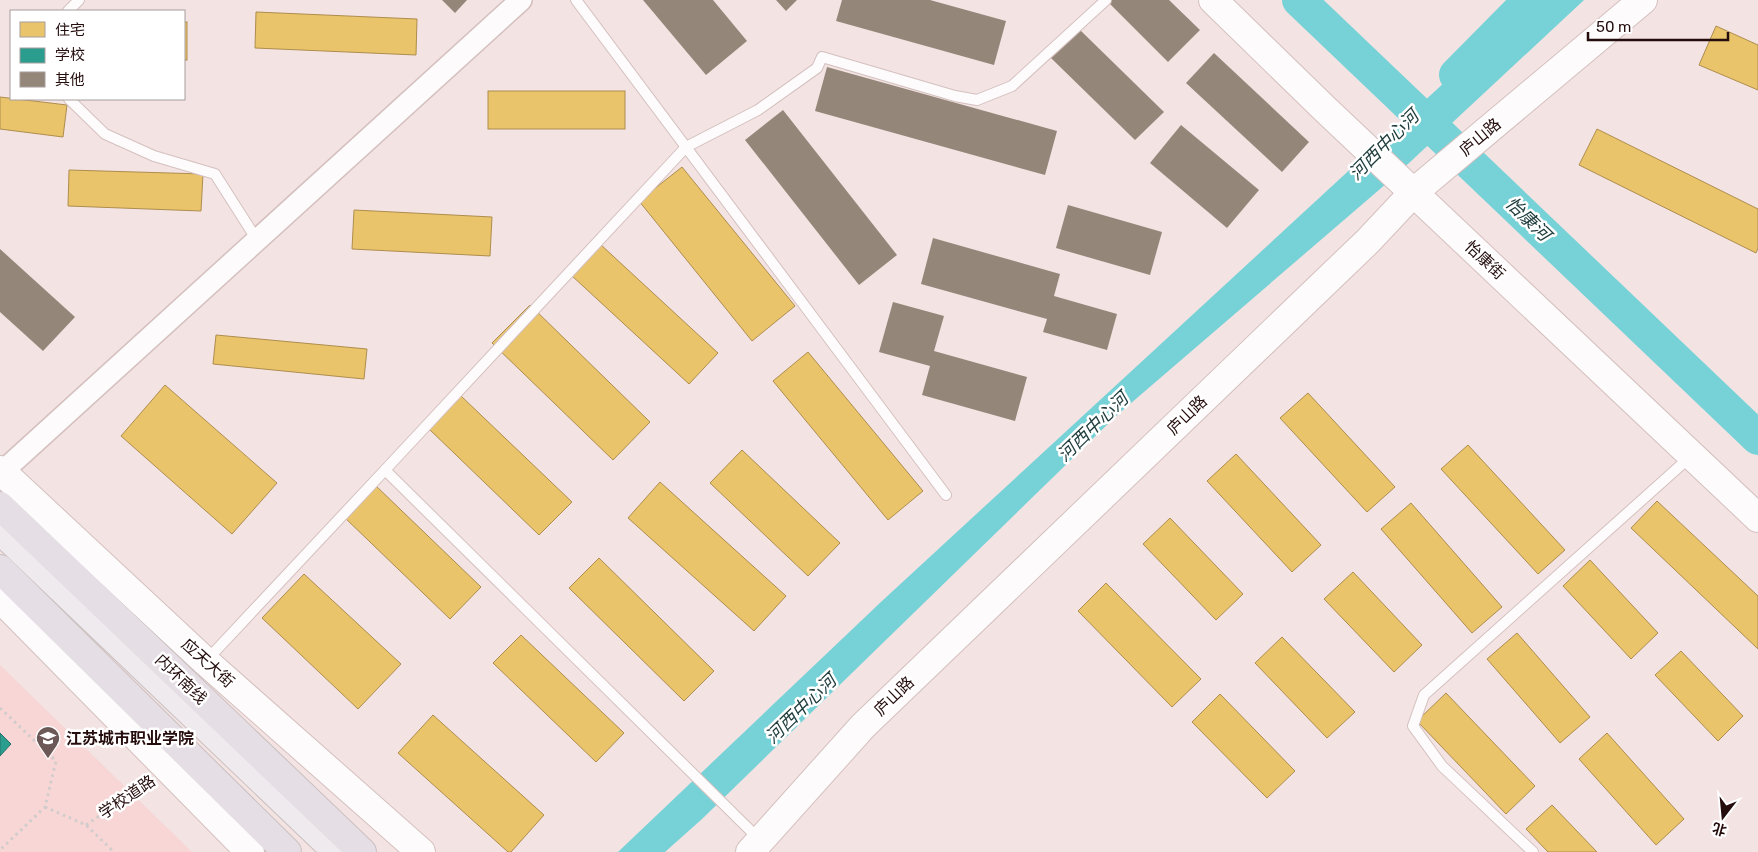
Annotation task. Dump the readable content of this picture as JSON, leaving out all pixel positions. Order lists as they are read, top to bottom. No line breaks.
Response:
{"streets":{"highway":["内环南线"],"street":["庐山路","怡康街","应天大街"],"path":["学校道路"]},"crossings":[["庐山路","怡康街"]],"water":["河西中心河","怡康河"],"places":{"school or university":["江苏城市职业学院"]},"legend":["住宅","学校","其他"],"scale_bar":"50 m","north":"bottom"}
